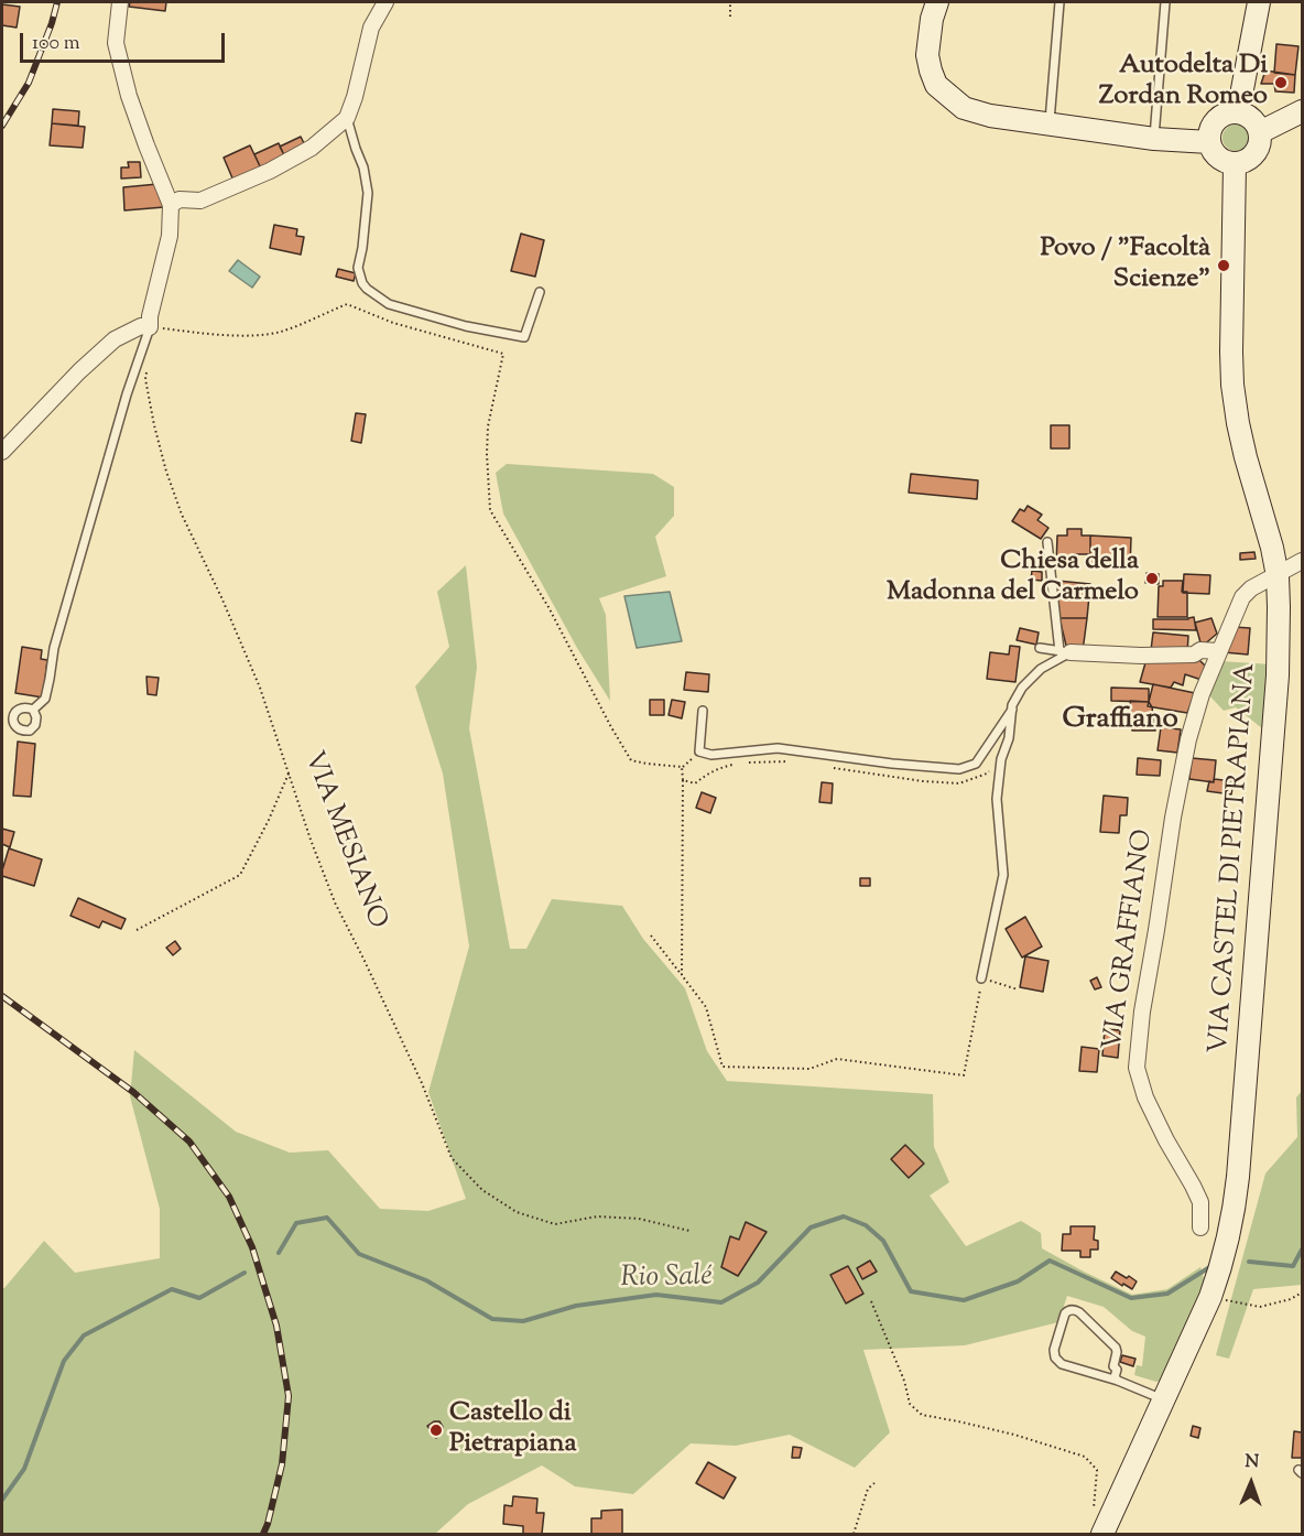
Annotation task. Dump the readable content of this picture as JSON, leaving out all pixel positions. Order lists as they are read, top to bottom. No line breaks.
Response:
{"streets":{"main road":["VIA CASTEL DI PIETRAPIANA"],"street":["VIA GRAFFIANO"],"path":["VIA MESIANO"]},"crossings":[["VIA CASTEL DI PIETRAPIANA","VIA GRAFFIANO"]],"districts":["Graffiano"],"water":["Rio Salé"],"places":["Autodelta Di Zordan Romeo","Povo / \"Facoltà Scienze\"","Chiesa della Madonna del Carmelo","Castello di Pietrapiana"],"scale_bar":"100 m","north":"top"}
